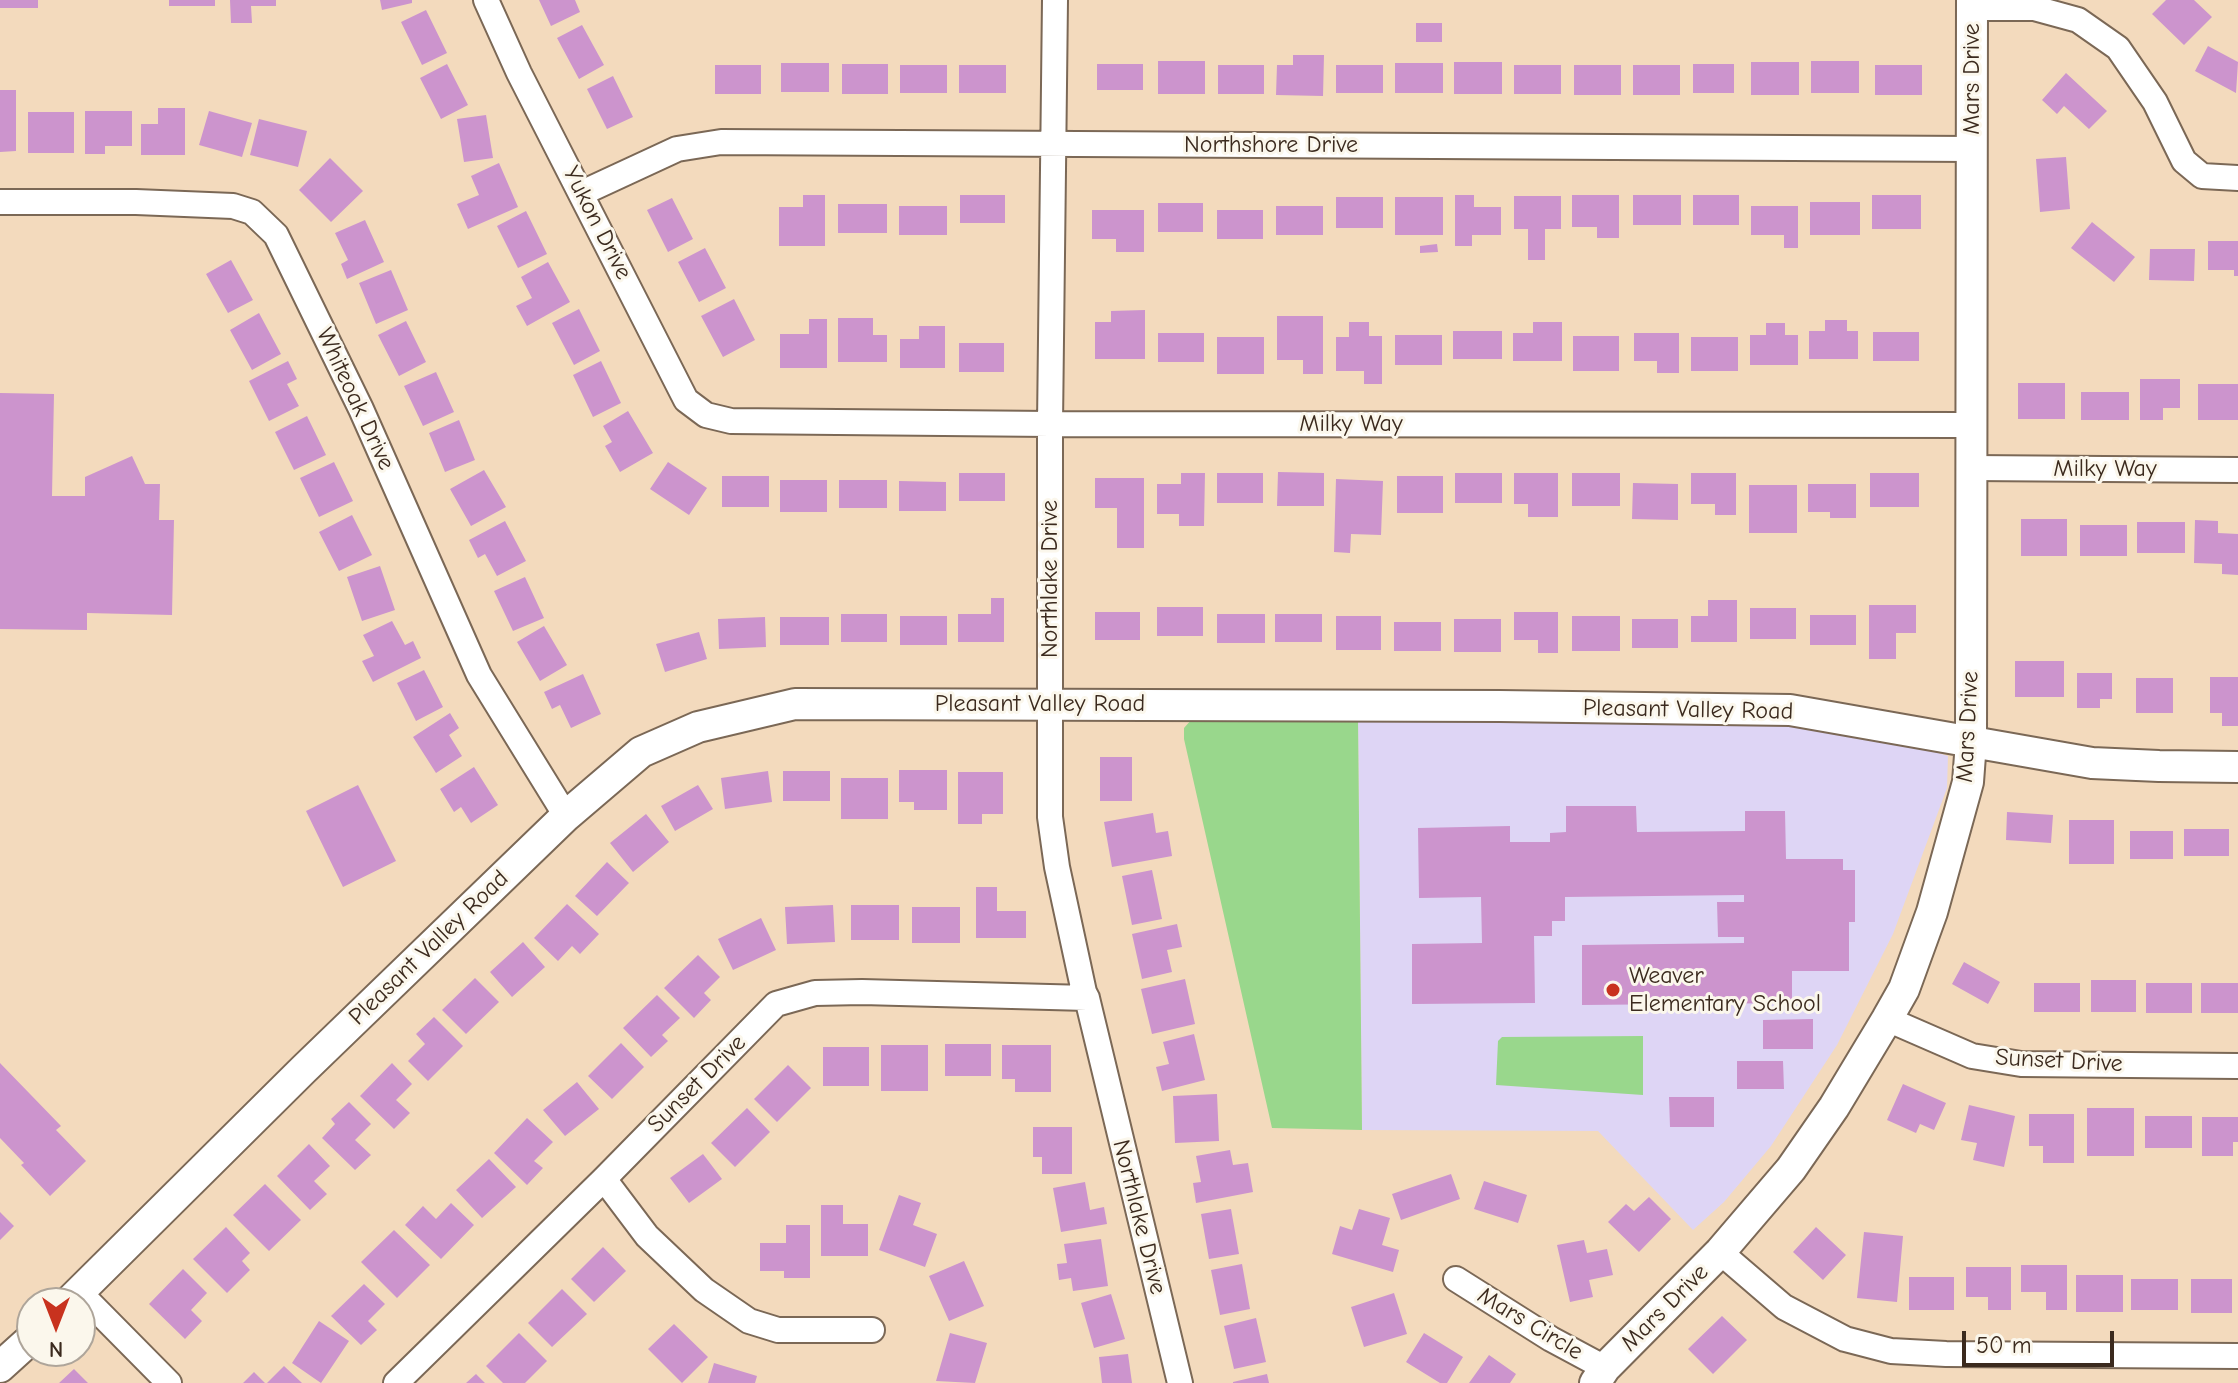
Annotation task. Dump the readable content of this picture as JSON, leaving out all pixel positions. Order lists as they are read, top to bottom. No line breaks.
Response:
{"streets":{"street":["Mars Drive","Northshore Drive","Yukon Drive","Whiteoak Drive","Milky Way","Northlake Drive","Pleasant Valley Road","Sunset Drive","Mars Circle"]},"crossings":[["Mars Drive","Northshore Drive"],["Mars Drive","Milky Way"],["Mars Drive","Pleasant Valley Road"],["Mars Drive","Sunset Drive"],["Mars Drive","Mars Circle"],["Northshore Drive","Yukon Drive"],["Northshore Drive","Northlake Drive"],["Yukon Drive","Milky Way"],["Whiteoak Drive","Pleasant Valley Road"],["Milky Way","Northlake Drive"],["Northlake Drive","Pleasant Valley Road"],["Northlake Drive","Sunset Drive"]],"places":["Weaver Elementary School"],"scale_bar":"50 m","north":"bottom"}
